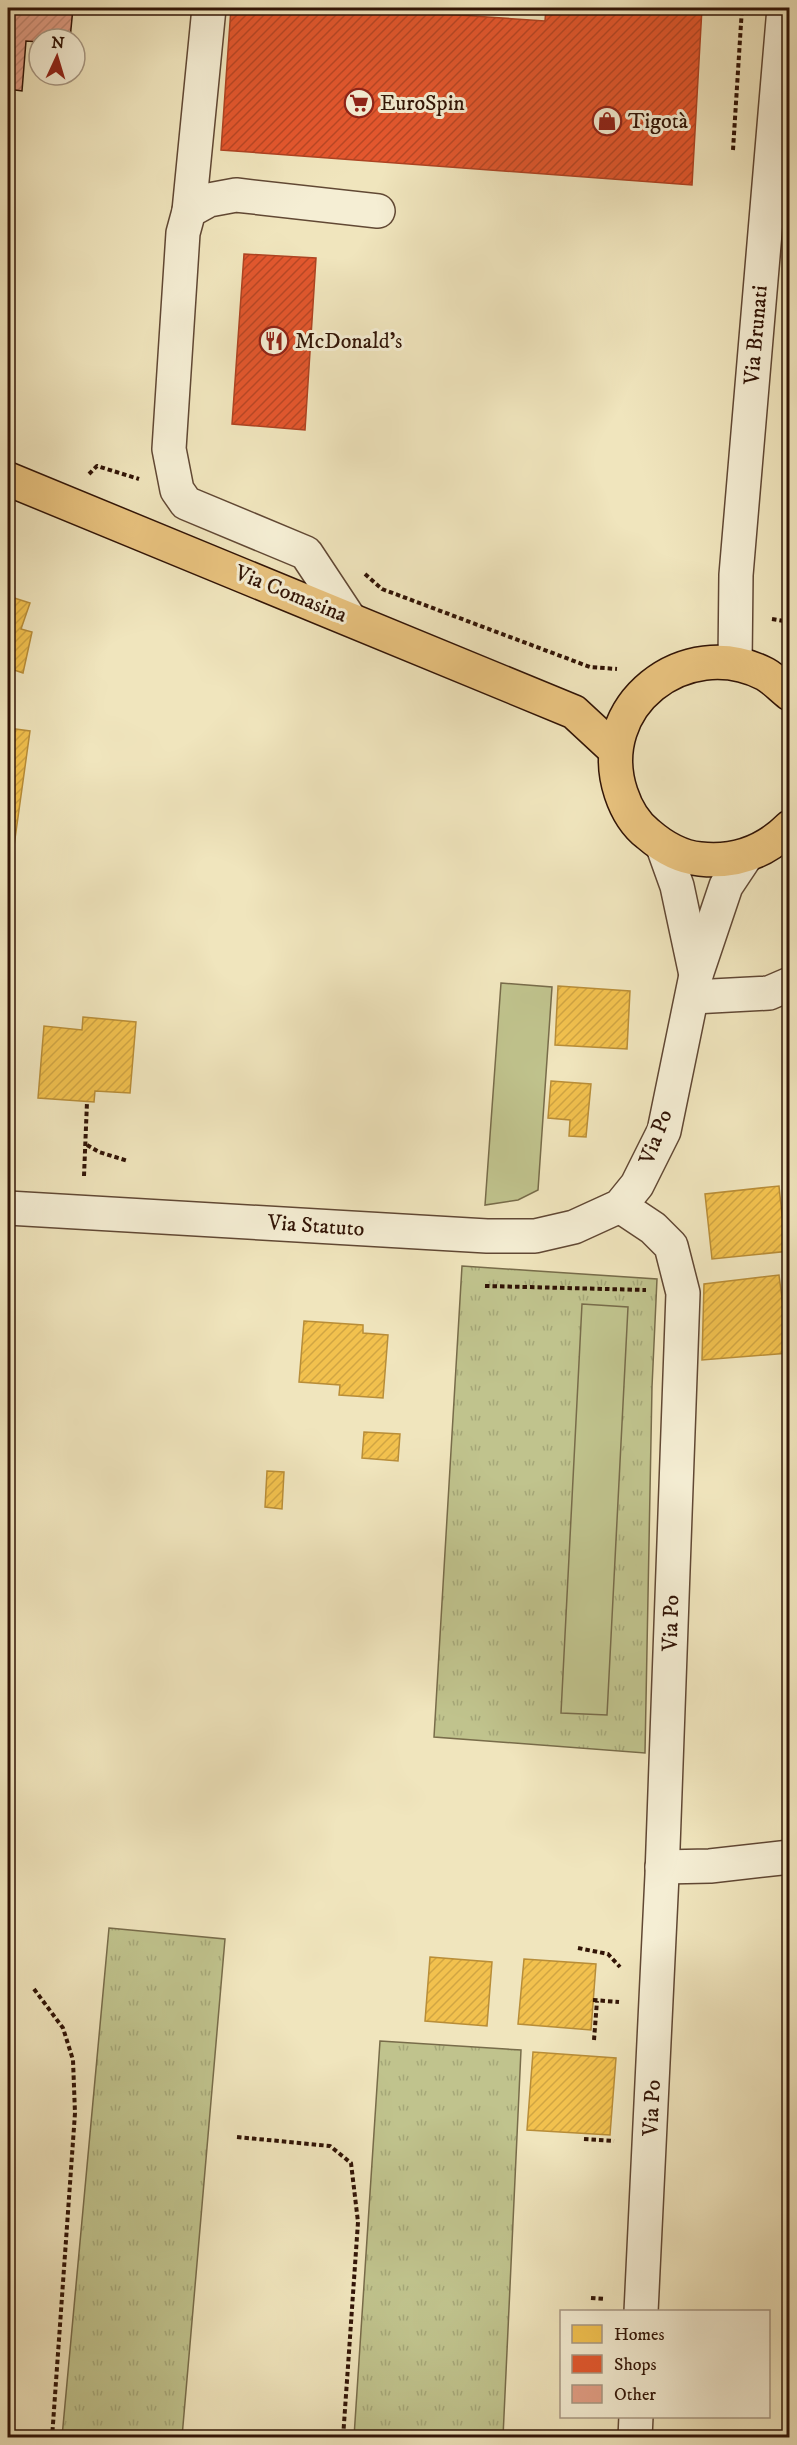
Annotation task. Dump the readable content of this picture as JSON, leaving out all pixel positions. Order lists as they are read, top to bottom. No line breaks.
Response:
{"streets":{"main road":["Via Comasina"],"street":["Via Brunati","Via Po","Via Statuto"]},"crossings":[["Via Po","Via Statuto"]],"places":{"supermarket":["EuroSpin"],"shop":["Tigotà"],"restaurant":["McDonald's"]},"legend":["Homes","Shops","Other"],"north":"top"}
